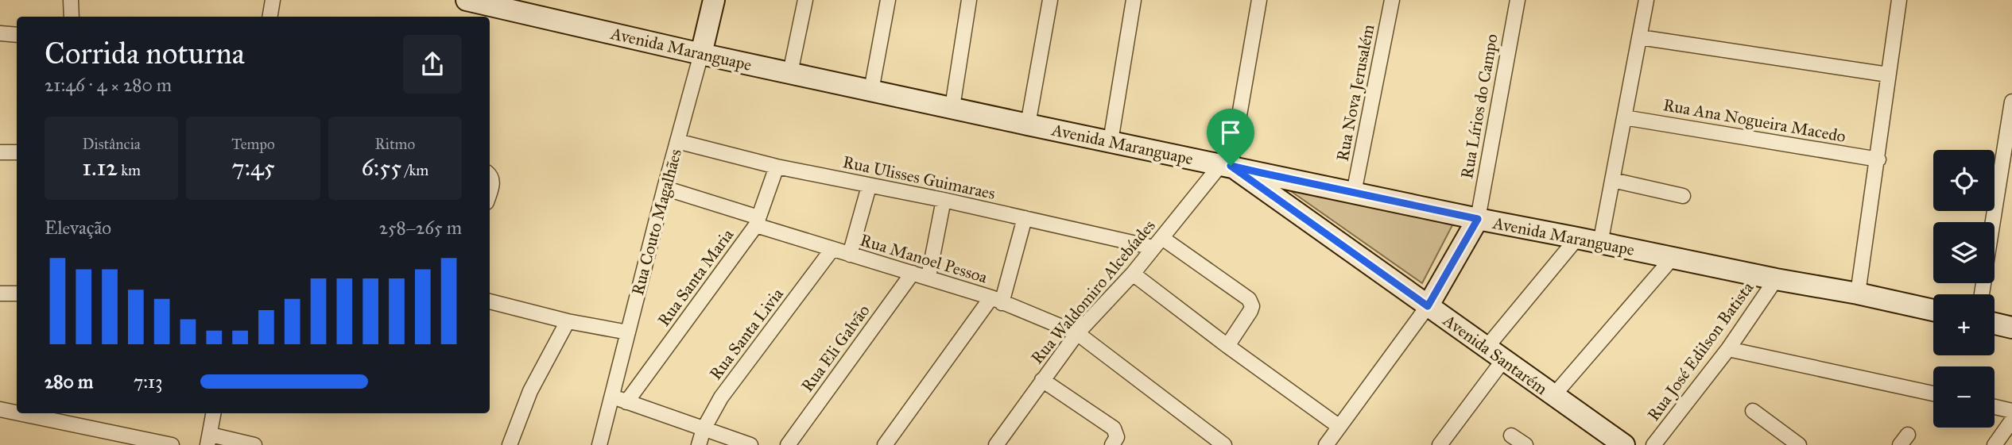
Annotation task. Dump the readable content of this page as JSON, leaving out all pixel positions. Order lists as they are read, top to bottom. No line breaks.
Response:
{"streets":{"main road":["Avenida Maranguape","Rua Couto Magalhães","Avenida Santarém"],"street":["Rua Nova Jerusalém","Rua Lírios do Campo","Rua Ana Nogueira Macedo","Rua Ulisses Guimaraes","Rua Manoel Pessoa","Rua Santa Maria","Rua Waldomiro Alcebíades","Rua Santa Livia","Rua Eli Galvão","Rua José Edilson Batista"]},"crossings":[["Avenida Maranguape","Rua Nova Jerusalém"],["Avenida Maranguape","Rua Lírios do Campo"],["Avenida Maranguape","Rua Couto Magalhães"],["Avenida Maranguape","Rua Waldomiro Alcebíades"],["Avenida Maranguape","Rua José Edilson Batista"],["Avenida Maranguape","Avenida Santarém"],["Rua Ulisses Guimaraes","Rua Couto Magalhães"],["Rua Ulisses Guimaraes","Rua Santa Maria"],["Rua Ulisses Guimaraes","Rua Waldomiro Alcebíades"],["Rua Couto Magalhães","Rua Manoel Pessoa"],["Rua Manoel Pessoa","Rua Santa Maria"],["Rua Manoel Pessoa","Rua Waldomiro Alcebíades"],["Rua Manoel Pessoa","Rua Santa Livia"],["Rua Manoel Pessoa","Rua Eli Galvão"],["Rua Waldomiro Alcebíades","Avenida Santarém"]],"page":{"heading":["Corrida noturna","21:46 · 4 × 280 m"],"stats":[["Distância","1.12 km"],["Tempo","7:45"],["Ritmo","6:55 /km"]],"map_buttons":["+","−"],"chart":["Elevação","258–265 m"],"list":[{"name":"280 m","note":"7:13"}]}}
